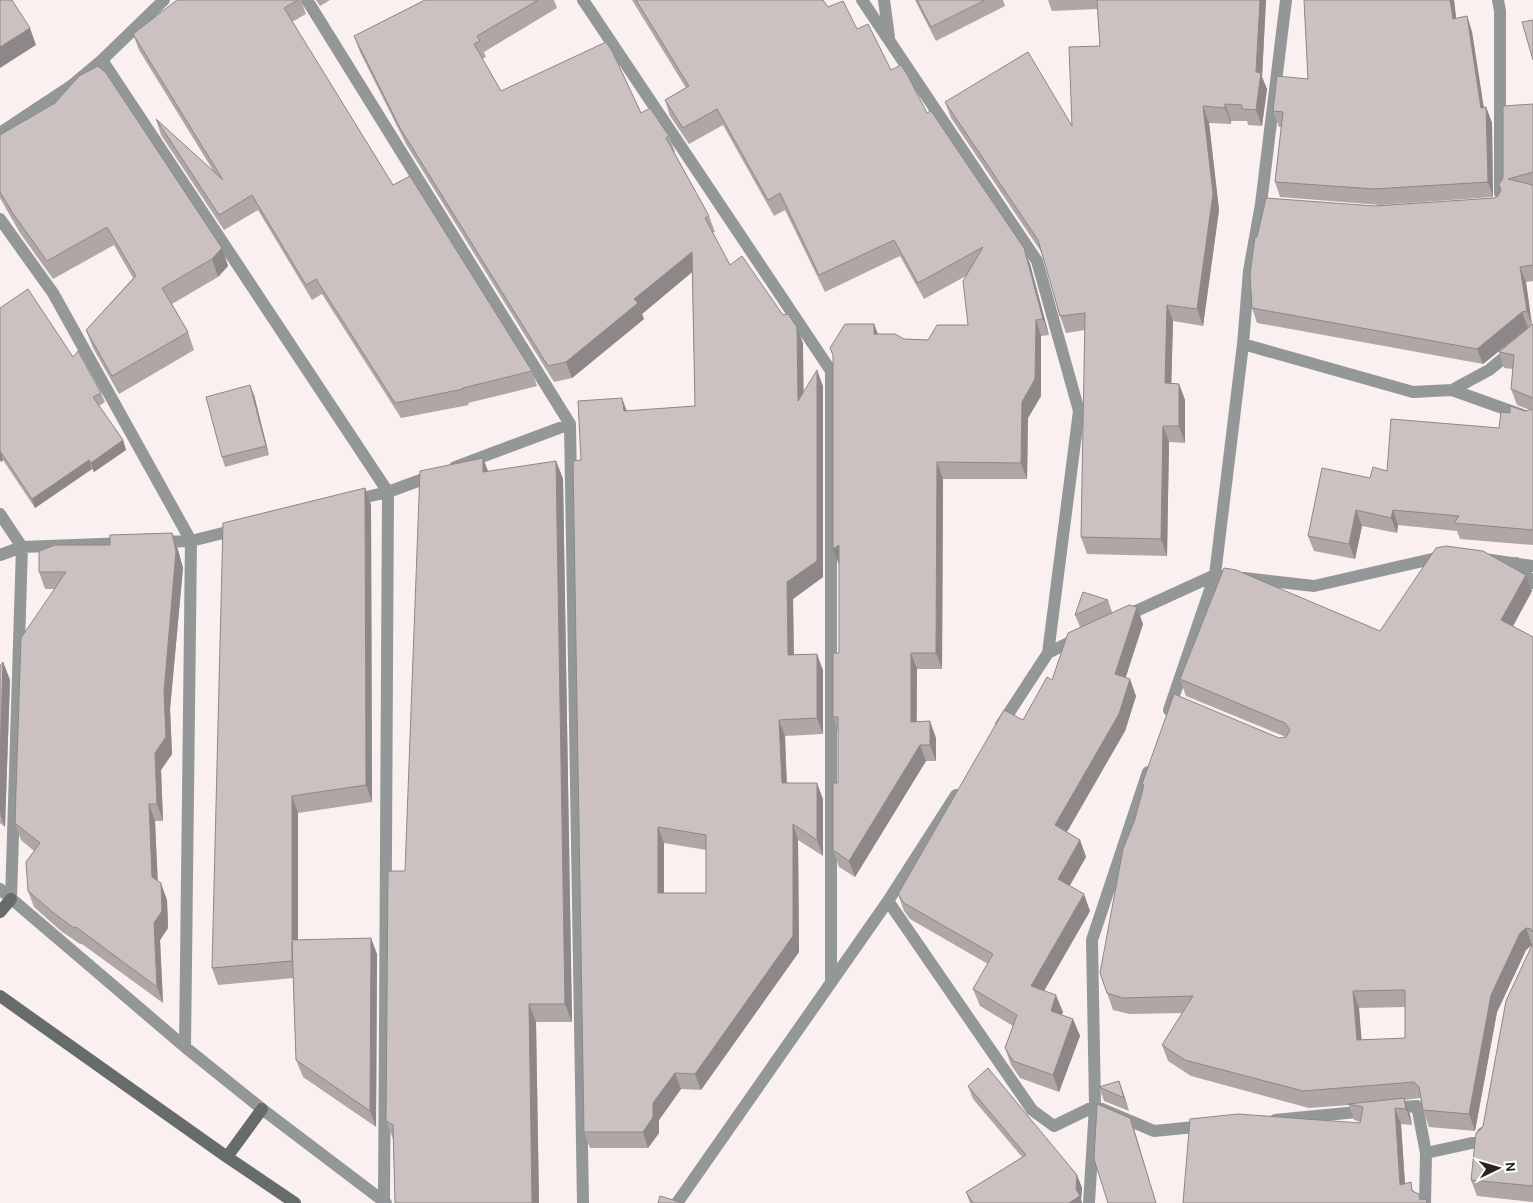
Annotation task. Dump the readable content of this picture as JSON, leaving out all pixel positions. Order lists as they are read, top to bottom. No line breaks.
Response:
{"north":"right"}
